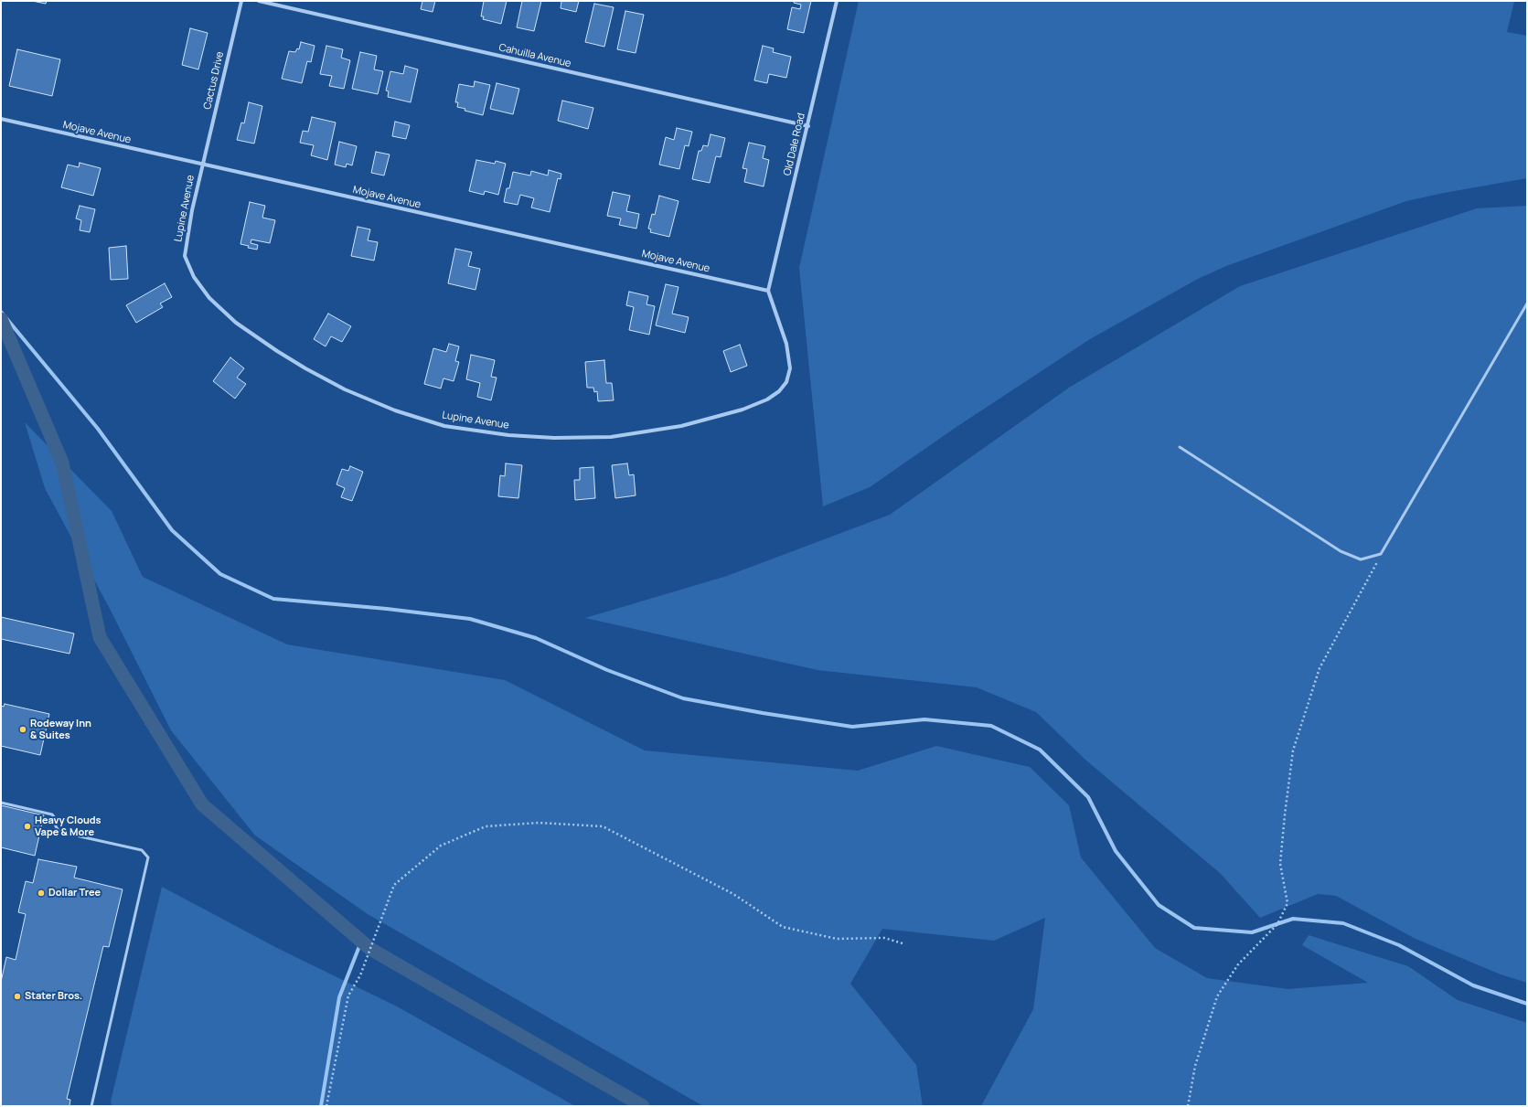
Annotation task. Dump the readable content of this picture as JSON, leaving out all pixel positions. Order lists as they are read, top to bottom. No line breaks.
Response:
{"streets":{"street":["Cahuilla Avenue","Cactus Drive","Mojave Avenue","Old Dale Road","Lupine Avenue"]},"crossings":[["Cahuilla Avenue","Old Dale Road"],["Cactus Drive","Mojave Avenue"],["Cactus Drive","Lupine Avenue"],["Mojave Avenue","Old Dale Road"],["Mojave Avenue","Lupine Avenue"],["Old Dale Road","Lupine Avenue"]],"places":["Rodeway Inn & Suites","Heavy Clouds Vape & More","Dollar Tree","Stater Bros."]}
